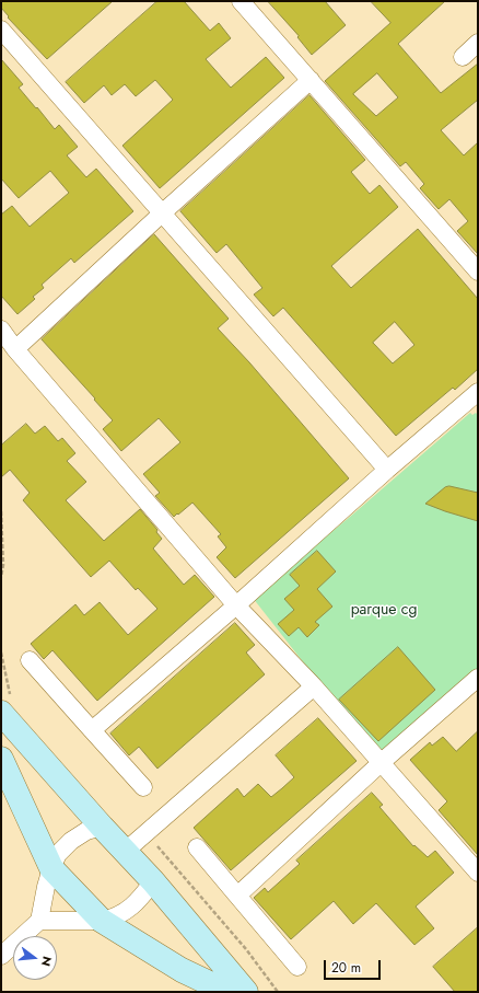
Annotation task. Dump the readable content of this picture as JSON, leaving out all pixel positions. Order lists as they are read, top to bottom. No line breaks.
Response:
{"parks":["parque cg"],"scale_bar":"20 m","north":"right"}
